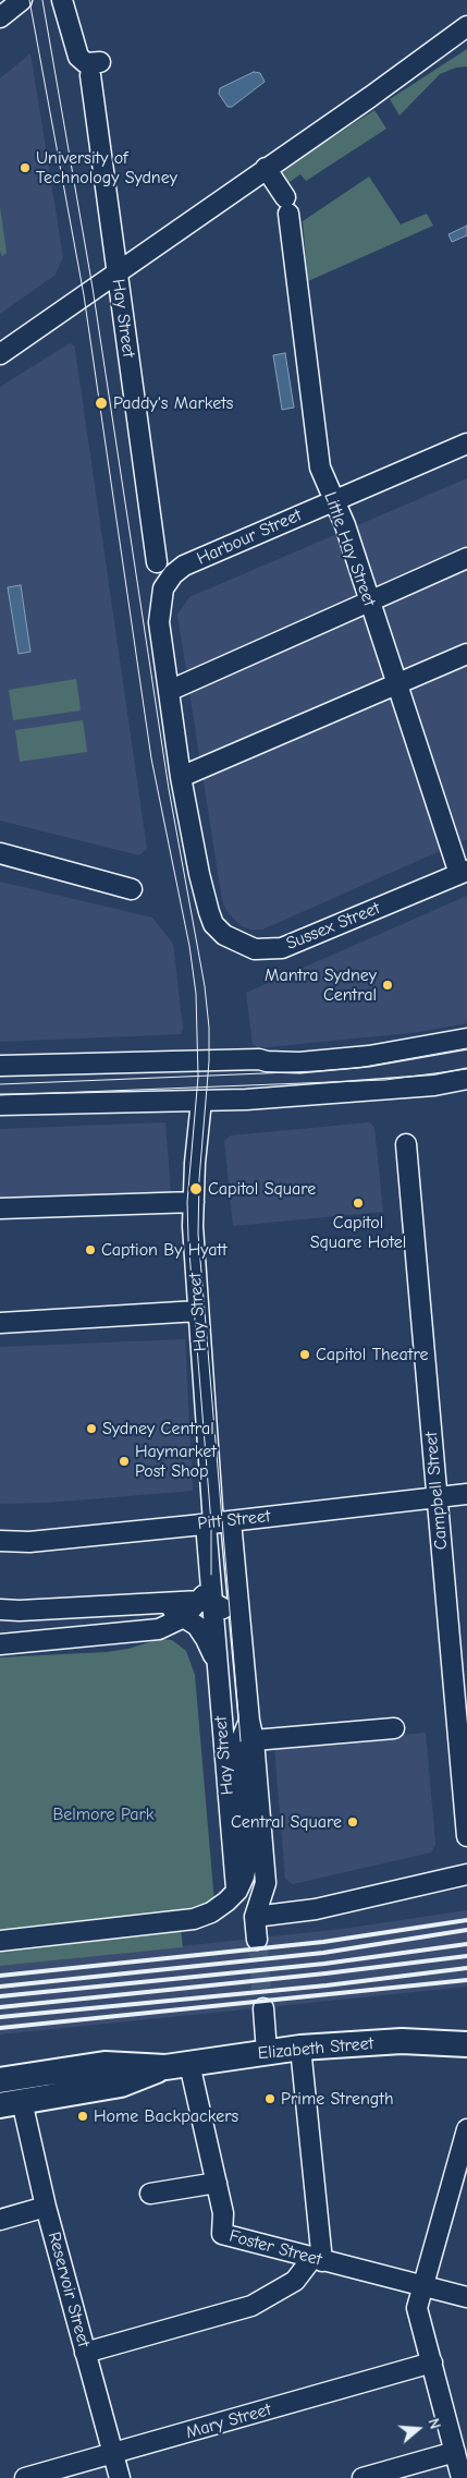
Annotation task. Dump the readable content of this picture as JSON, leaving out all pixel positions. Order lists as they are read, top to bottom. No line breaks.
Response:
{"streets":{"main road":["Elizabeth Street"],"street":["Hay Street","Harbour Street","Little Hay Street","Sussex Street","Campbell Street","Pitt Street","Foster Street","Reservoir Street","Mary Street"]},"crossings":[["Hay Street","Pitt Street"],["Harbour Street","Little Hay Street"],["Little Hay Street","Sussex Street"],["Campbell Street","Pitt Street"],["Elizabeth Street","Foster Street"],["Elizabeth Street","Reservoir Street"],["Reservoir Street","Mary Street"]],"parks":["Belmore Park"],"places":["University of Technology Sydney","Paddy's Markets","Mantra Sydney Central","Capitol Square","Capitol Square Hotel","Caption By Hyatt","Capitol Theatre","Sydney Central","Haymarket Post Shop","Central Square","Prime Strength","Home Backpackers"],"north":"right"}
